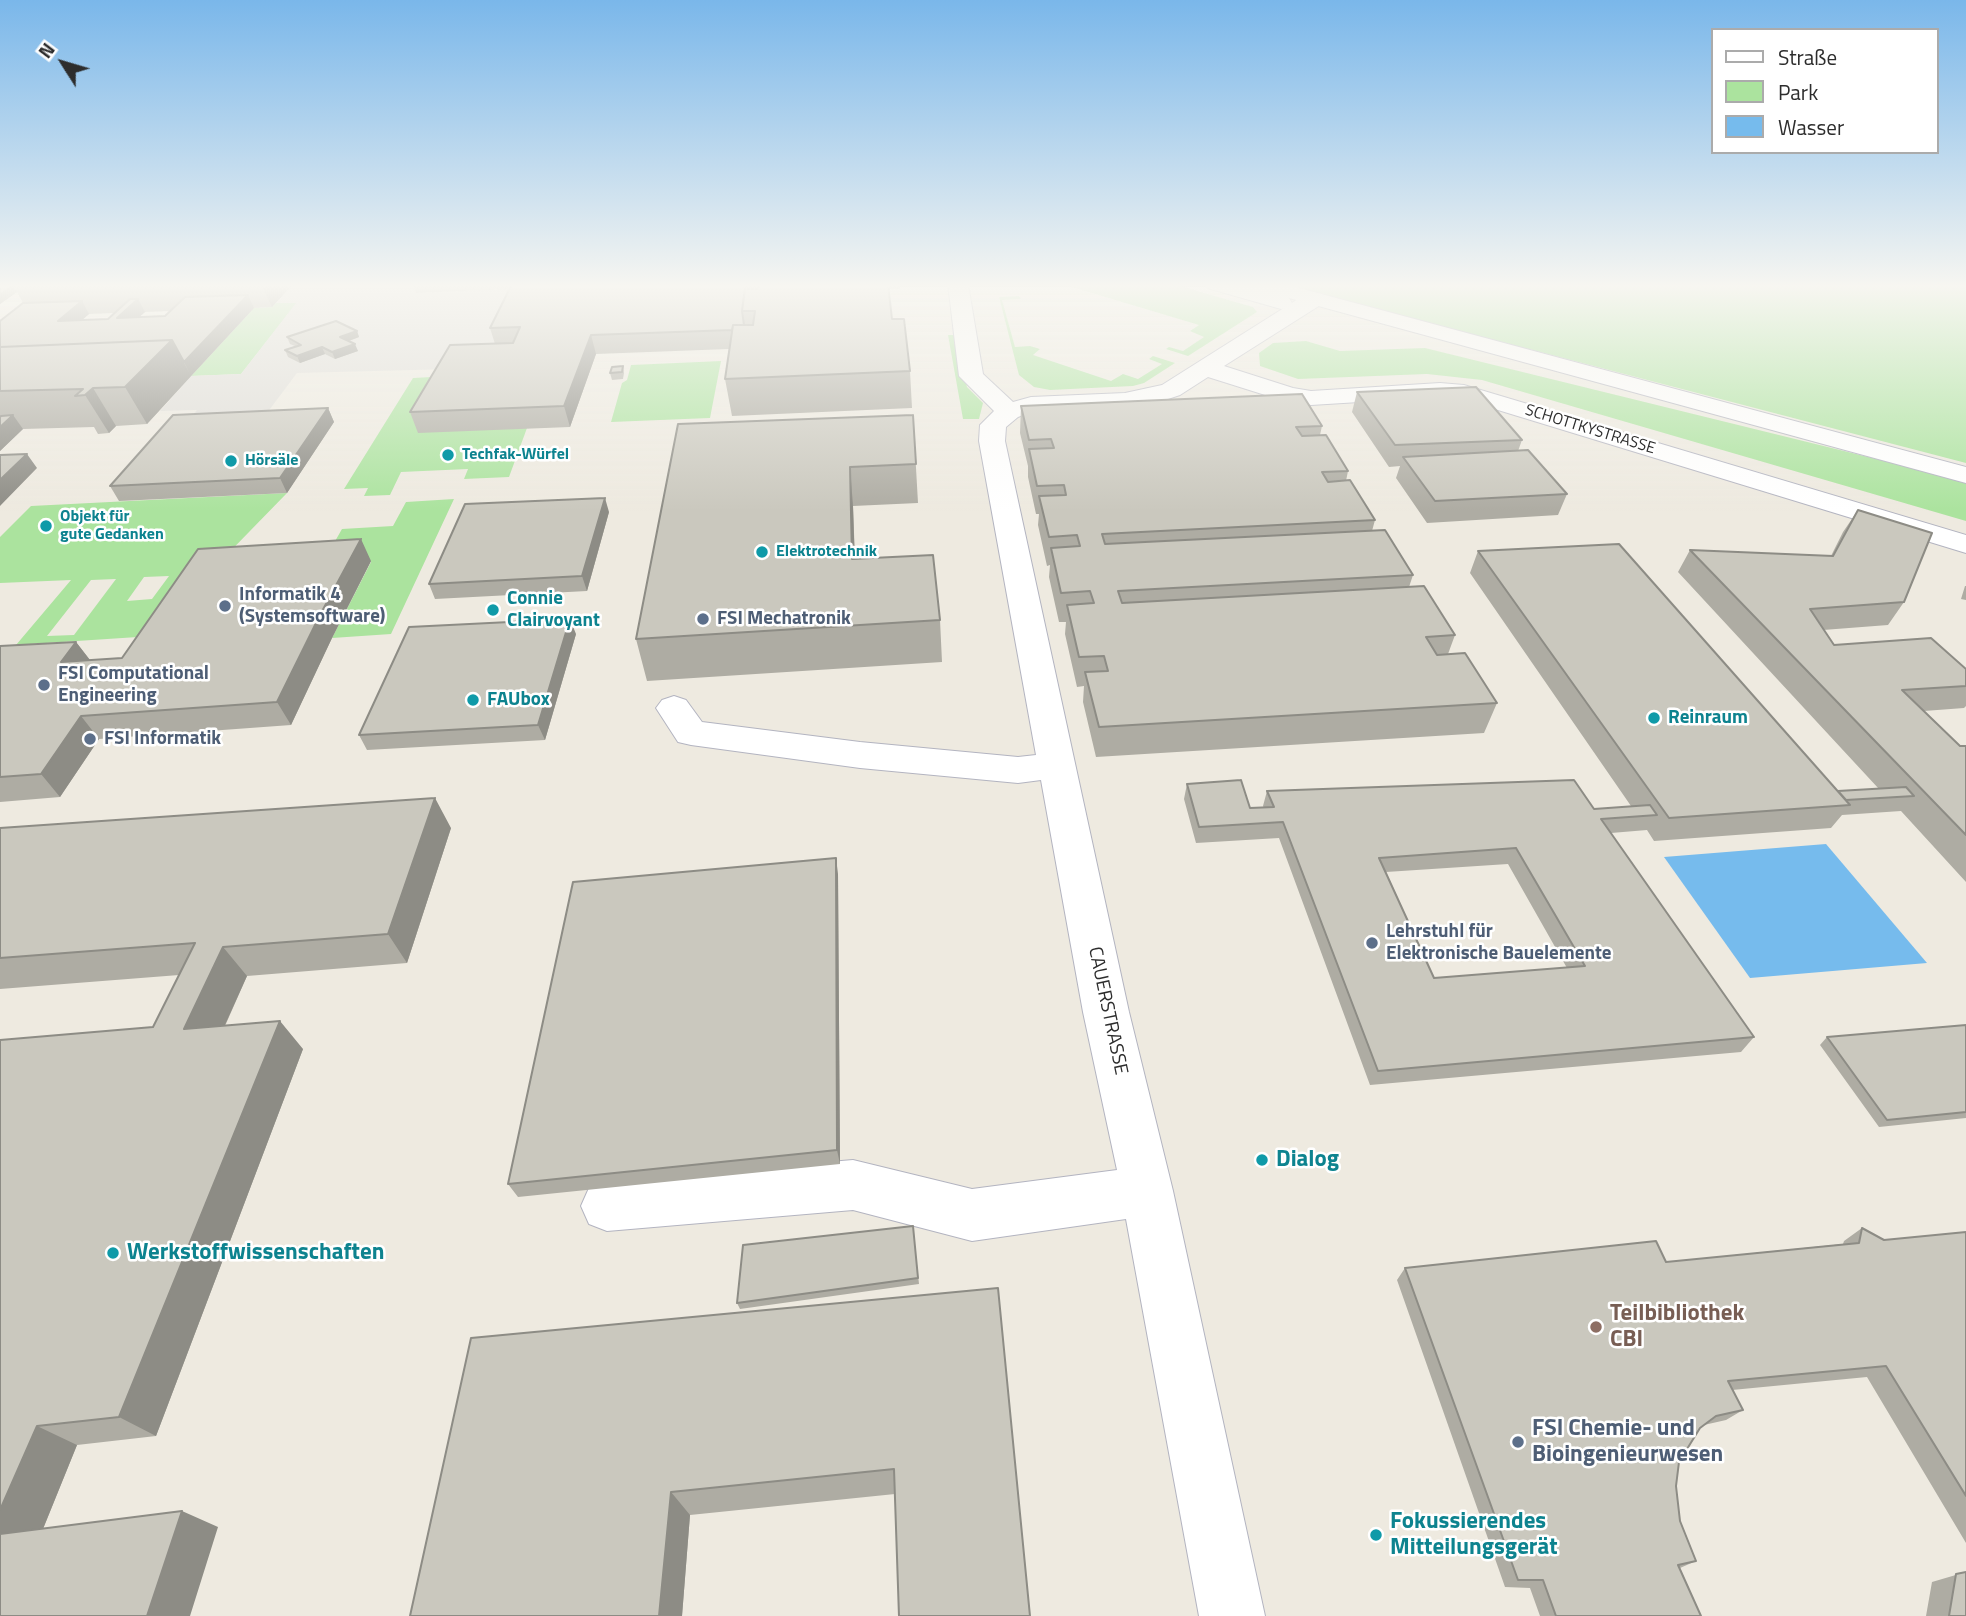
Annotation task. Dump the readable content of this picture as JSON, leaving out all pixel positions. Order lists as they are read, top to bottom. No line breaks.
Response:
{"streets":{"street":["SCHOTTKYSTRASSE","CAUERSTRASSE"]},"places":["Techfak-Würfel","Hörsäle","Objekt für gute Gedanken","Elektrotechnik","Informatik 4 (Systemsoftware)","Connie Clairvoyant","FSI Mechatronik","FSI Computational Engineering","FAUbox","Reinraum","FSI Informatik","Lehrstuhl für Elektronische Bauelemente","Dialog","Werkstoffwissenschaften","Teilbibliothek CBI","FSI Chemie- und Bioingenieurwesen","Fokussierendes Mitteilungsgerät"],"legend":["Straße","Park","Wasser"],"north":"top left"}
